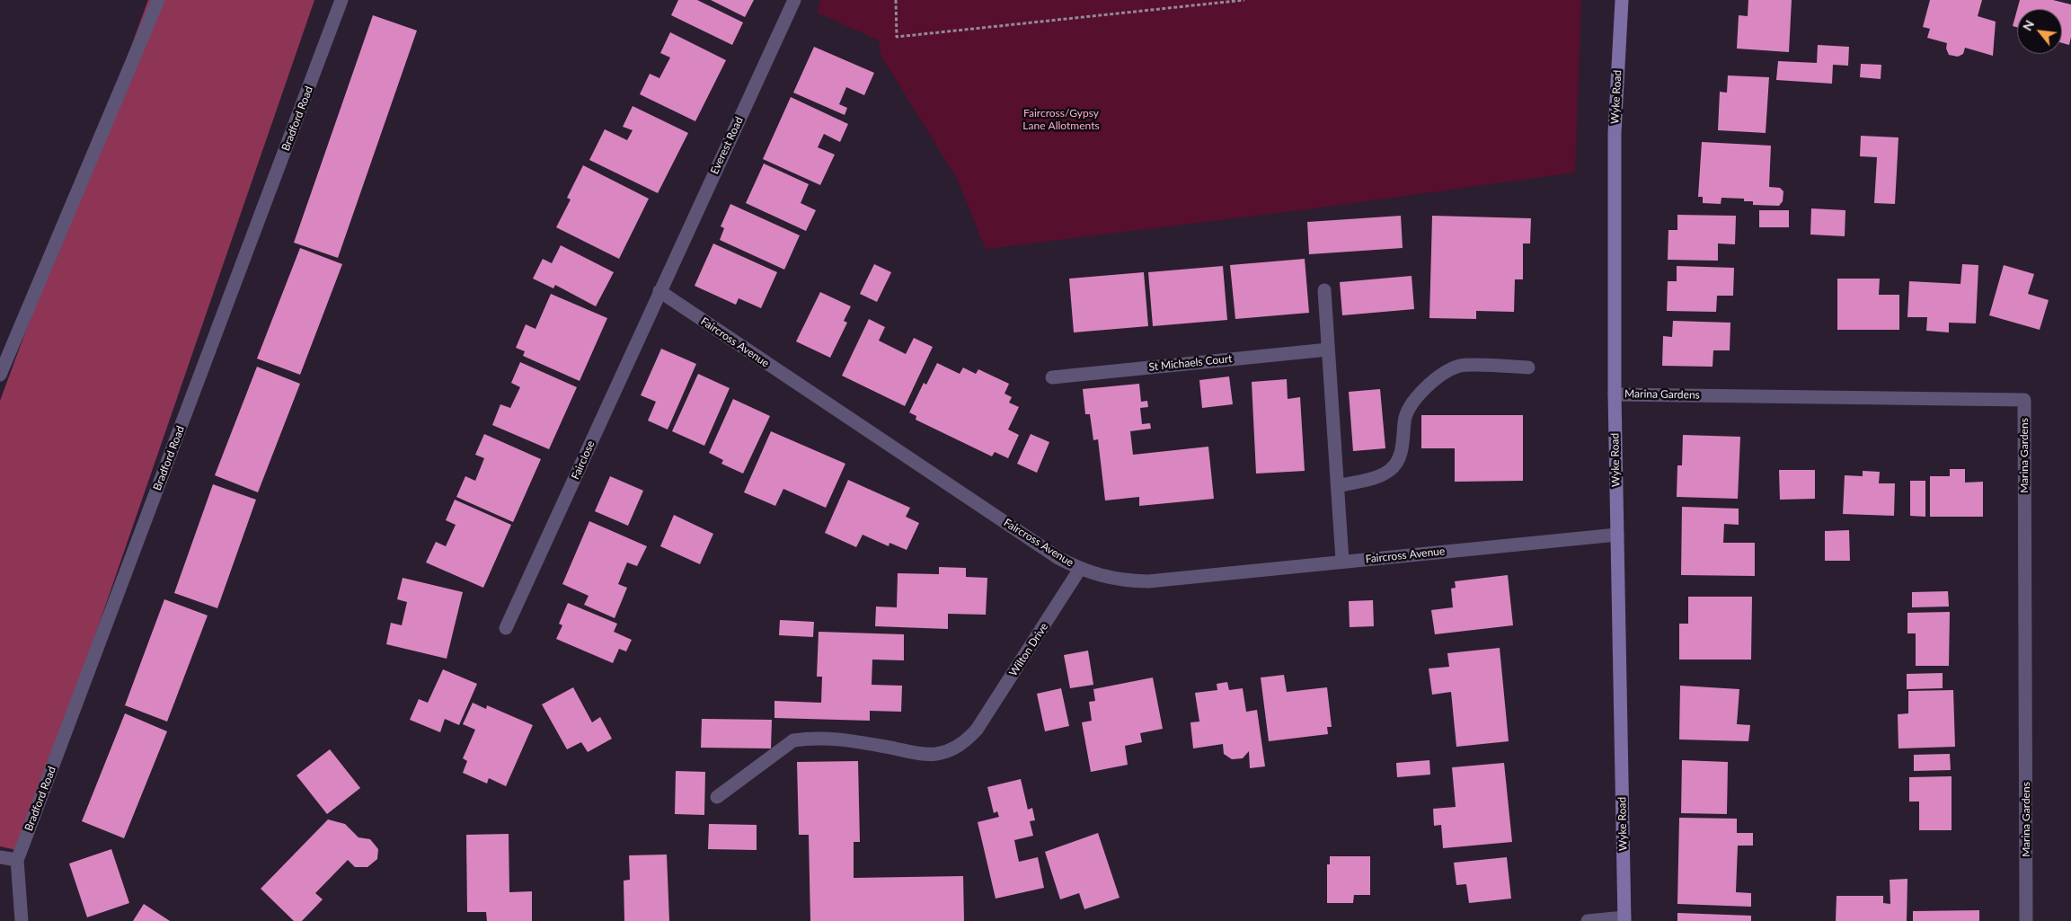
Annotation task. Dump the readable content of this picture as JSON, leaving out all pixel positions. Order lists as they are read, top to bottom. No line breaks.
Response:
{"streets":{"main road":["Wyke Road"],"street":["Bradford Road","Everest Road","Faircross Avenue","St Michaels Court","Marina Gardens","Fairclose","Wilton Drive"]},"crossings":[["Wyke Road","Faircross Avenue"],["Wyke Road","Marina Gardens"],["Everest Road","Faircross Avenue"],["Everest Road","Fairclose"],["Faircross Avenue","Fairclose"],["Faircross Avenue","Wilton Drive"]],"parks":["Faircross/Gypsy Lane Allotments"],"north":"top left"}
